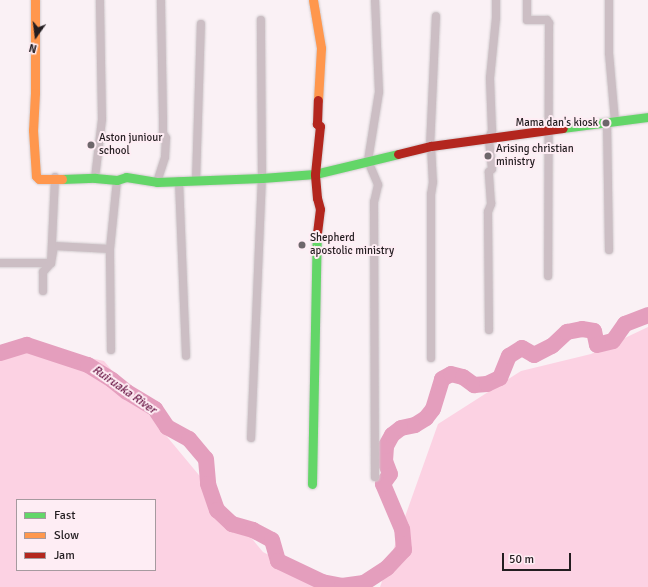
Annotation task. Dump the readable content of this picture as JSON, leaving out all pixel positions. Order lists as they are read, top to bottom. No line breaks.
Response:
{"water":["Ruiruaka River"],"places":["Mama dan's kiosk","Aston juniour school","Arising christian ministry","Shepherd apostolic ministry"],"legend":["Fast","Slow","Jam"],"scale_bar":"50 m","north":"bottom"}
